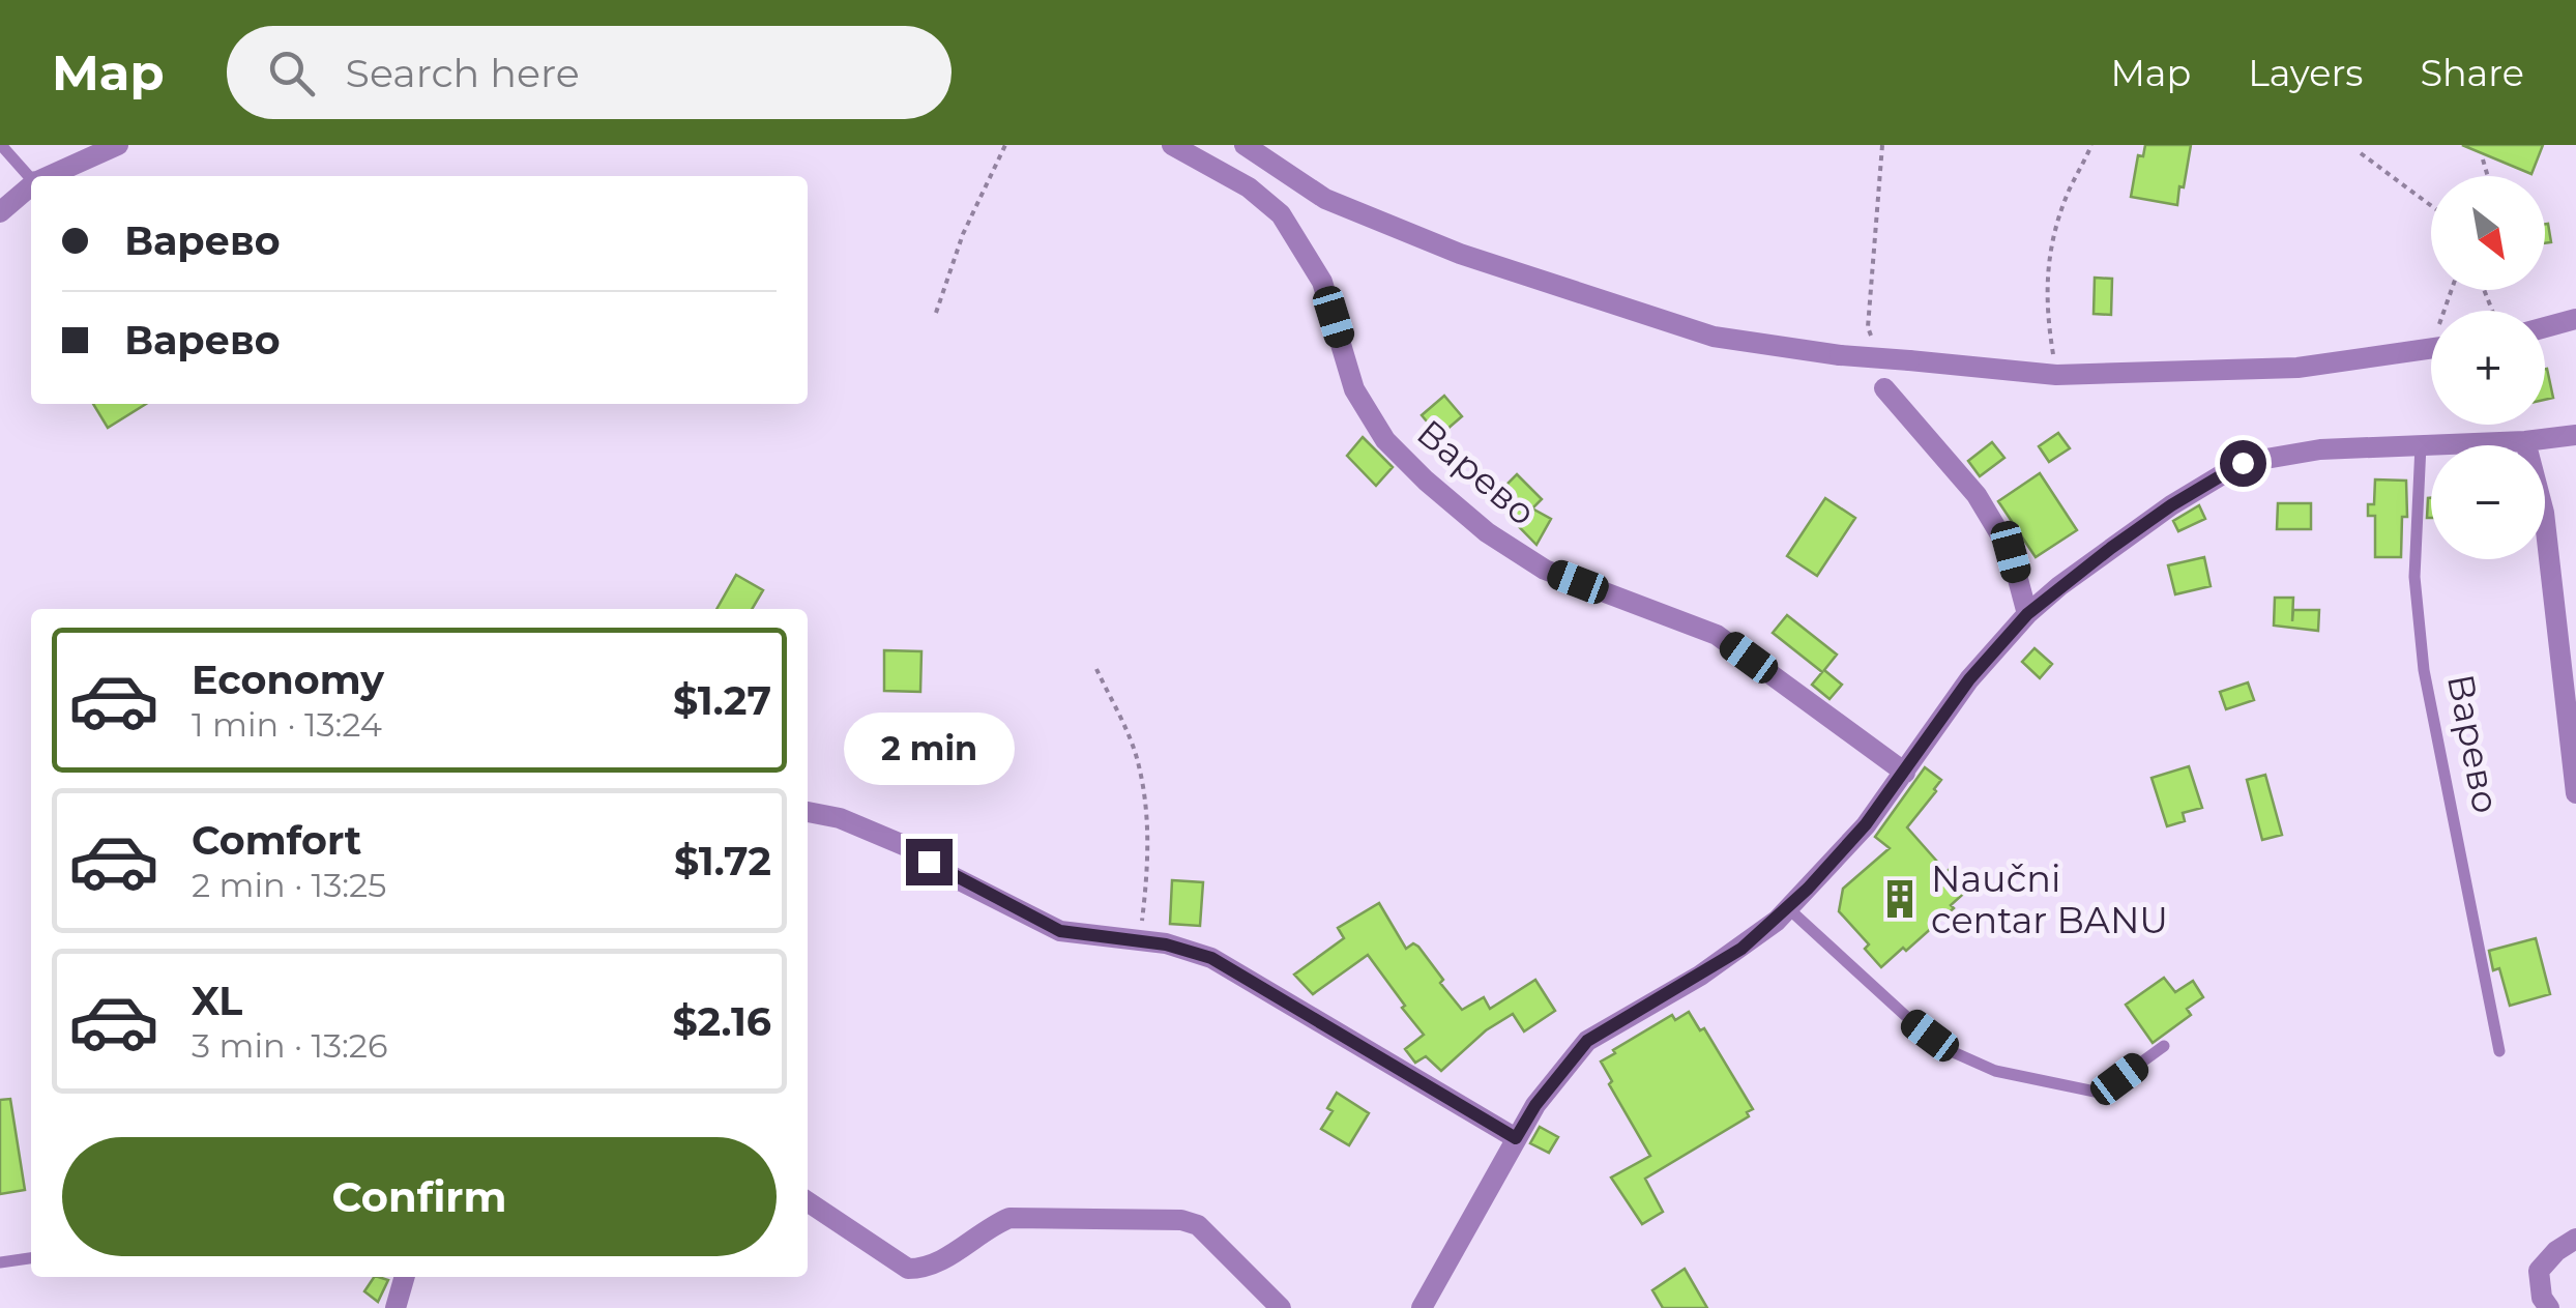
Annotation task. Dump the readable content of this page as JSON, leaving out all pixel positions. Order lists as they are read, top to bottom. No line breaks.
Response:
{"streets":{"street":["Варево"]},"places":{"building":["Naučni centar BANU"]},"north":"bottom right","page":{"header":"Map","search":"Search here","nav":["Map","Layers","Share"],"map_buttons":["+","−"],"banner":["Варево","Варево"],"list":[{"name":"Economy","note":"1 min · 13:24","value":"$1.27"},{"name":"Comfort","note":"2 min · 13:25","value":"$1.72"},{"name":"XL","note":"3 min · 13:26","value":"$2.16"}],"bubble":"2 min","buttons":"Confirm"}}
